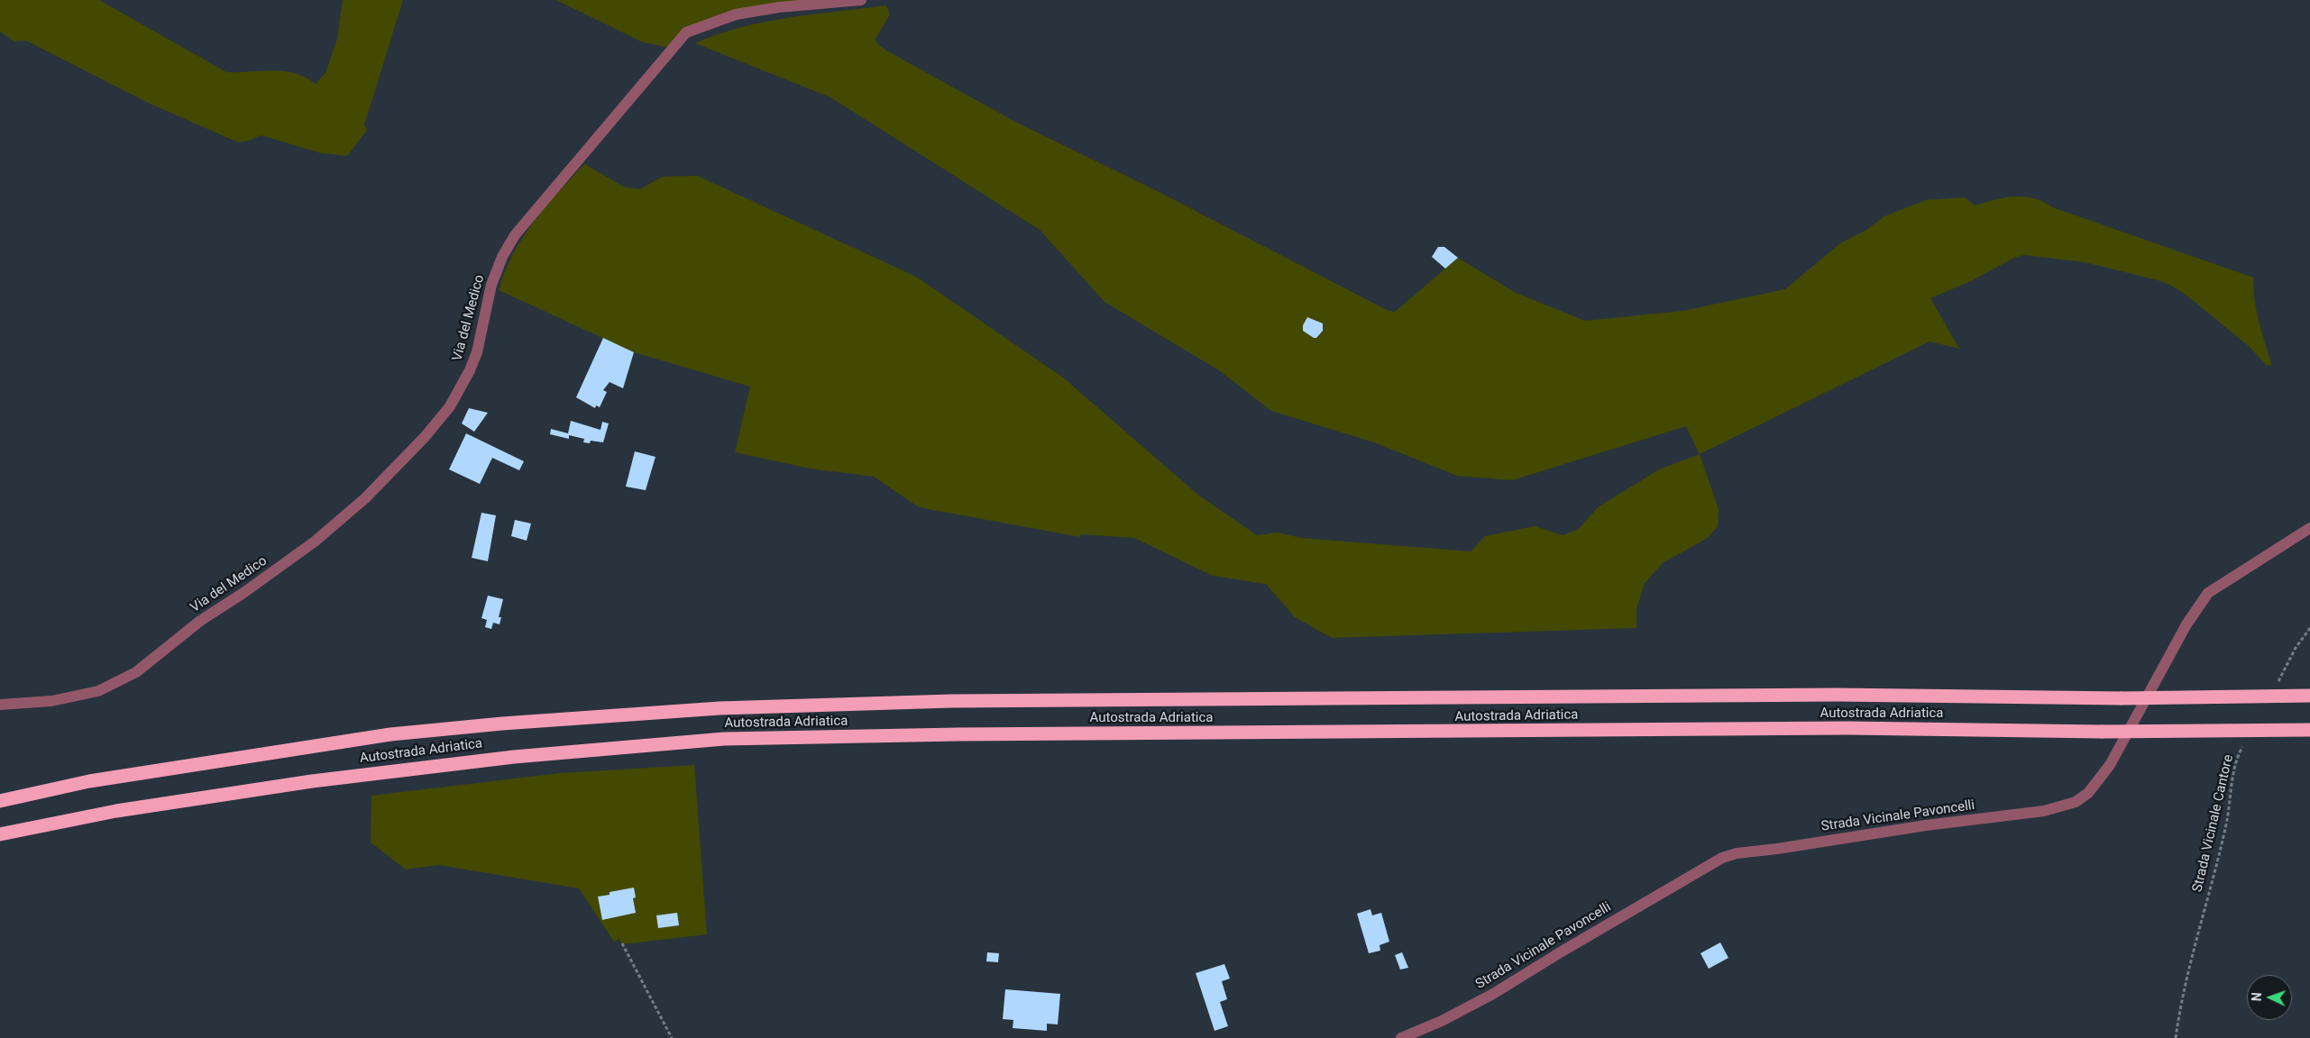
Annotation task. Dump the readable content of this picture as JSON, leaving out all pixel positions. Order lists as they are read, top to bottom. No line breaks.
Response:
{"streets":{"highway":["Autostrada Adriatica"],"street":["Via del Medico","Strada Vicinale Pavoncelli"],"path":["Strada Vicinale Cantore"]},"north":"left"}
